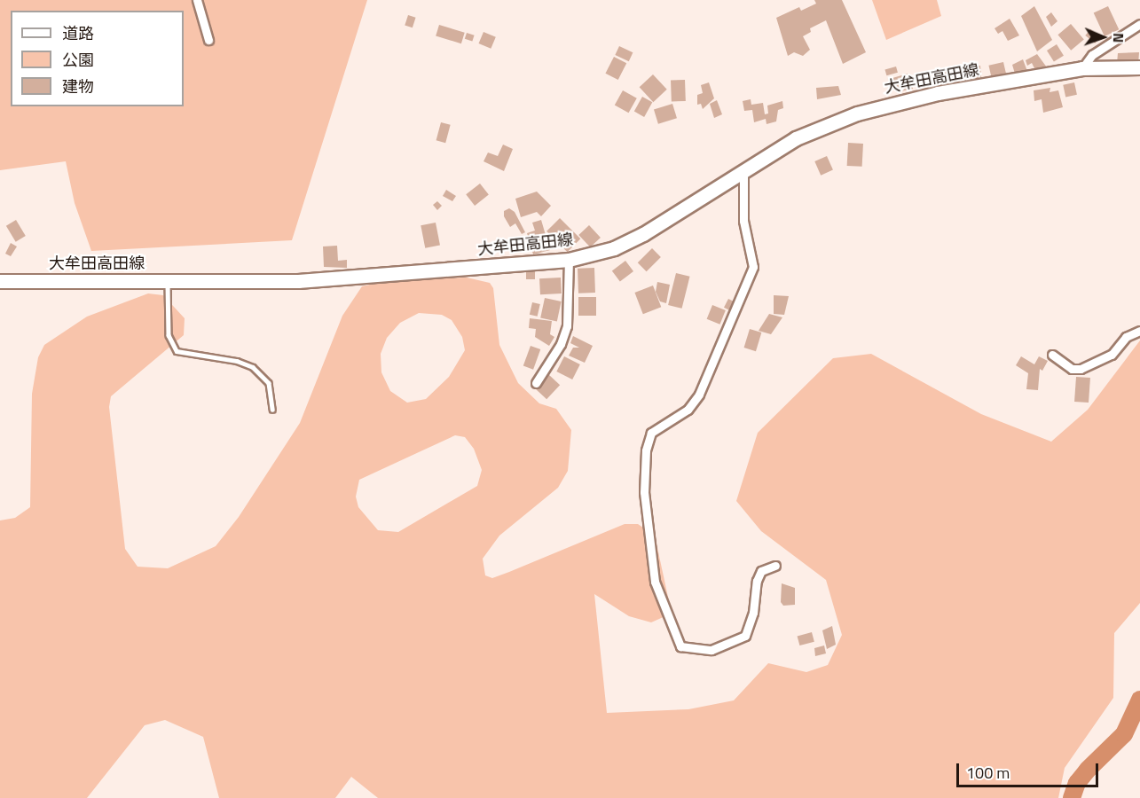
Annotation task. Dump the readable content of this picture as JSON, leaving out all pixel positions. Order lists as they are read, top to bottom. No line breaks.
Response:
{"streets":{"main road":["大牟田高田線"]},"legend":["道路","公園","建物"],"scale_bar":"100 m","north":"right"}
